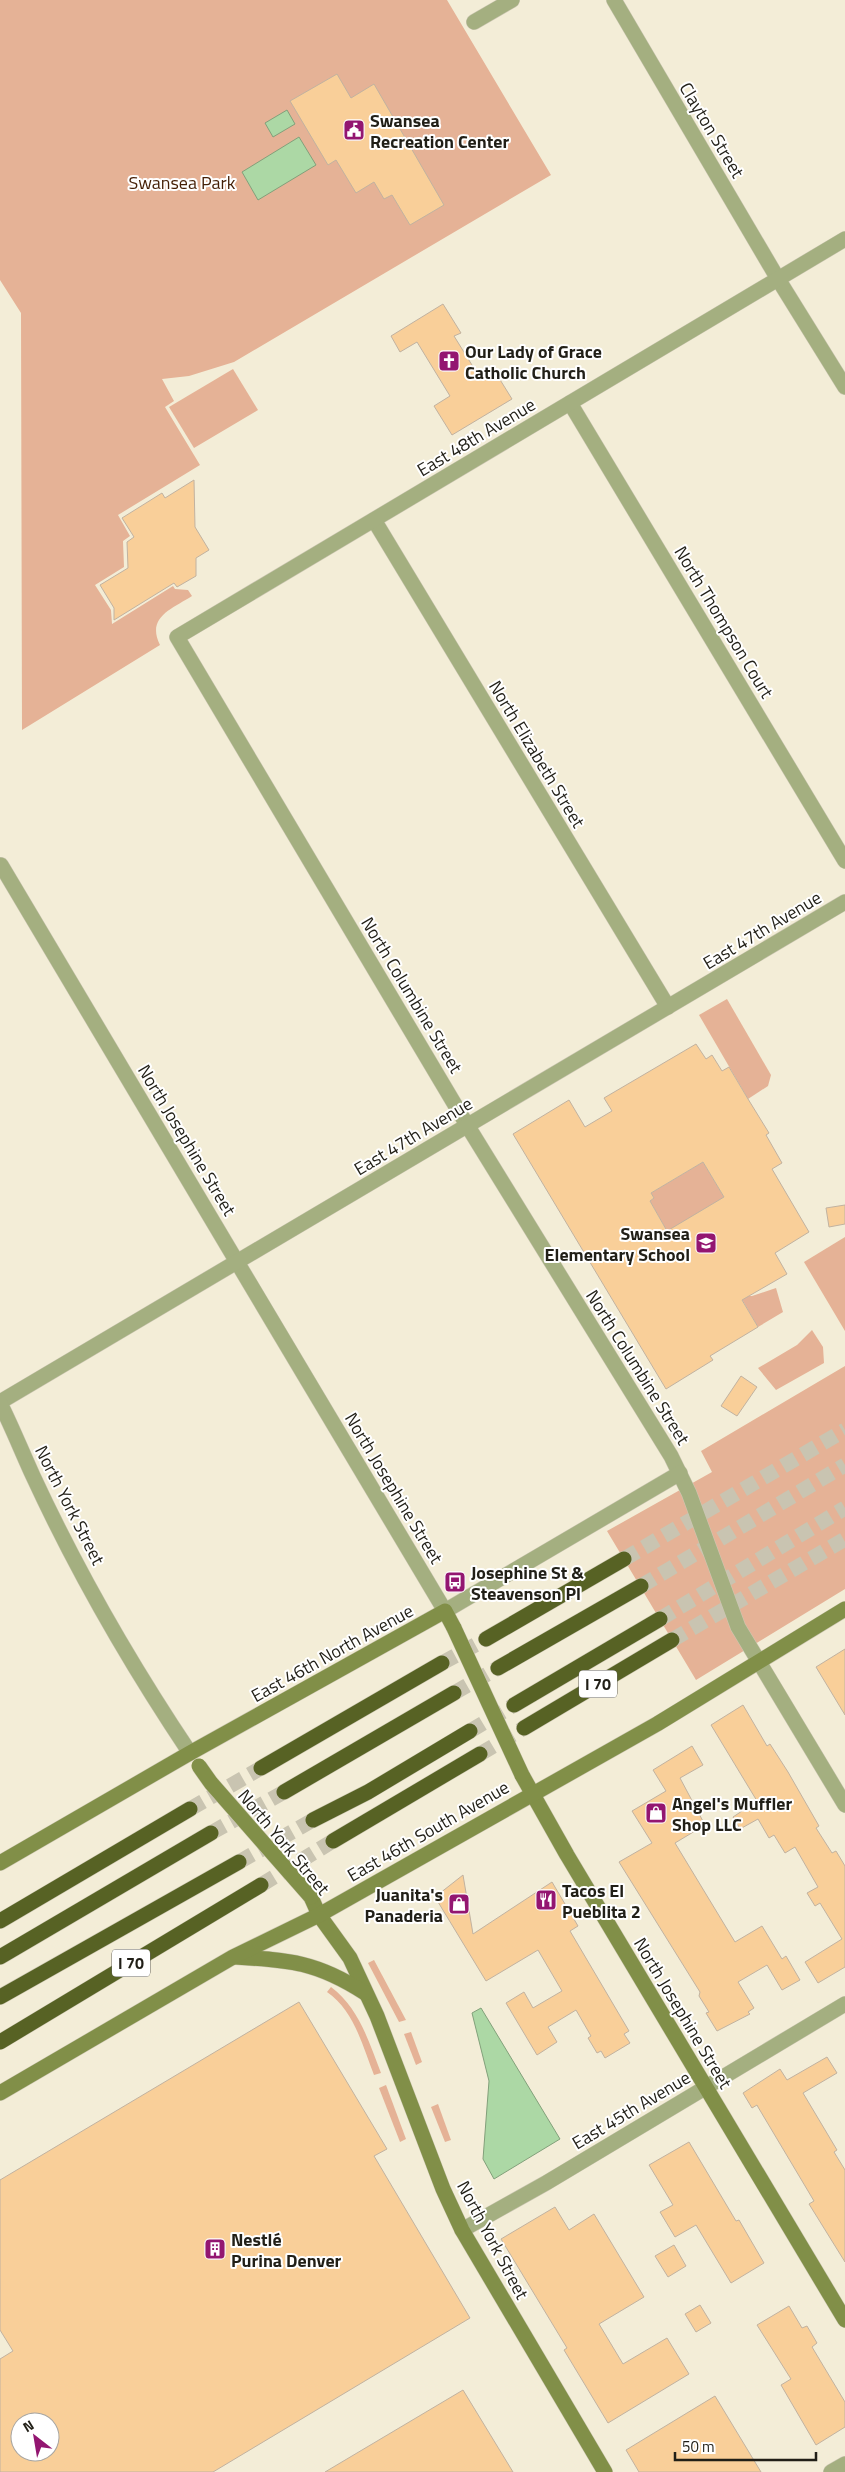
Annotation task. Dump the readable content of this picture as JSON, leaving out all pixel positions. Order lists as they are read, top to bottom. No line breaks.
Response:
{"streets":{"highway":["I 70"],"main road":["North Josephine Street","North York Street","East 46th North Avenue","East 46th South Avenue"],"street":["Clayton Street","East 48th Avenue","North Thompson Court","North Elizabeth Street","East 47th Avenue","North Columbine Street","East 45th Avenue"]},"crossings":[["Clayton Street","East 48th Avenue"],["East 48th Avenue","North Thompson Court"],["East 48th Avenue","North Elizabeth Street"],["East 48th Avenue","North Columbine Street"],["North Elizabeth Street","East 47th Avenue"],["East 47th Avenue","North Columbine Street"],["East 47th Avenue","North Josephine Street"],["East 47th Avenue","North York Street"],["North Columbine Street","East 46th North Avenue"],["North Columbine Street","East 46th South Avenue"],["North Josephine Street","East 46th North Avenue"],["North Josephine Street","East 46th South Avenue"],["North Josephine Street","East 45th Avenue"],["North York Street","East 46th North Avenue"],["North York Street","East 46th South Avenue"],["North York Street","East 45th Avenue"]],"parks":["Swansea Park"],"places":{"public building":["Swansea Recreation Center"],"church":["Our Lady of Grace Catholic Church"],"school or university":["Swansea Elementary School"],"bus stop":["Josephine St & Steavenson Pl"],"shop":["Angel's Muffler Shop LLC","Juanita's Panaderia"],"restaurant":["Tacos El Pueblita 2"],"building":["Nestlé Purina Denver"]},"scale_bar":"50 m","north":"top left"}
